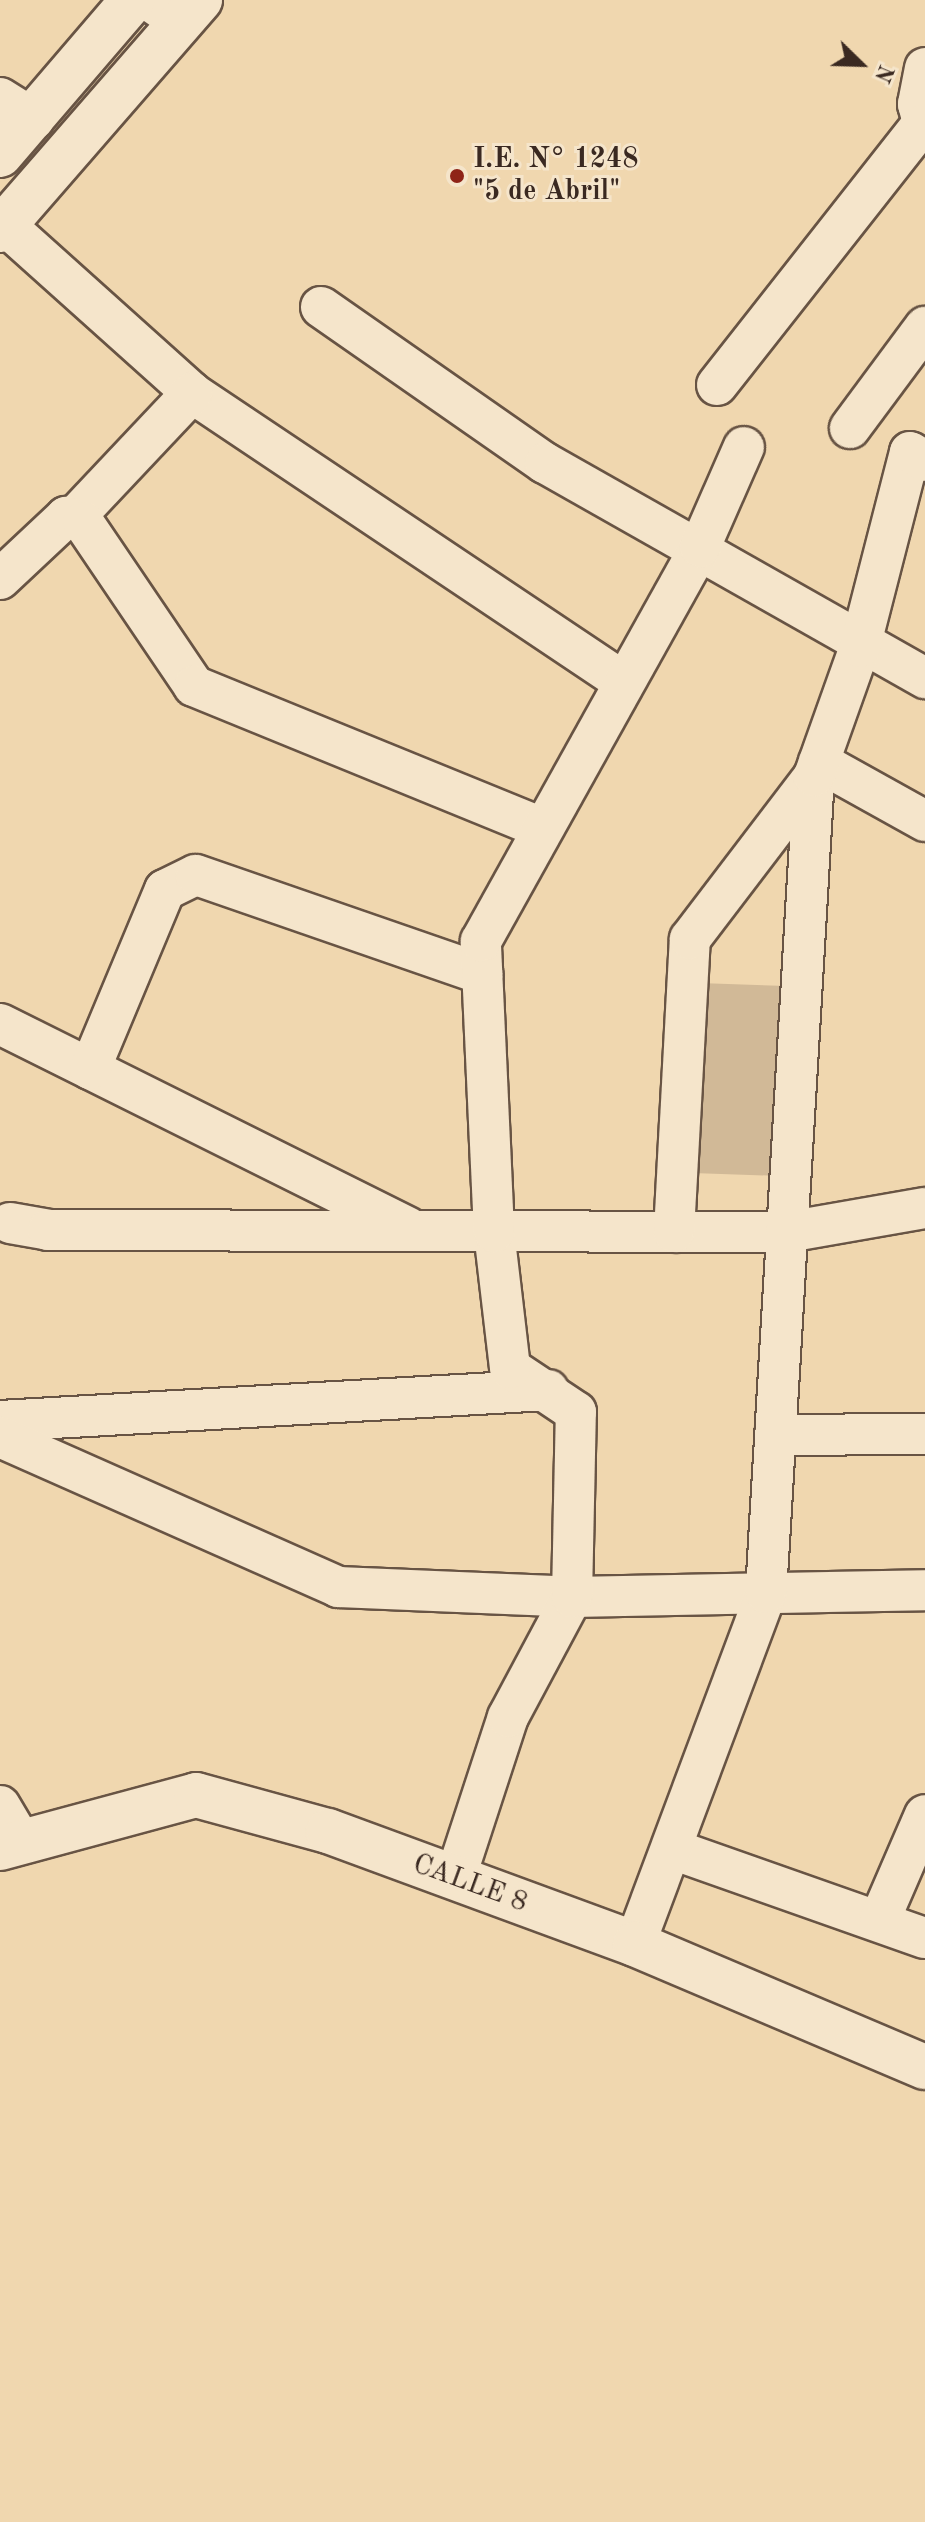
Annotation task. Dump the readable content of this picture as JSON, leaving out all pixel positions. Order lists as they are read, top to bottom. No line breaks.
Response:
{"streets":{"street":["CALLE 8"]},"places":["I.E. N° 1248 \"5 de Abril\""],"north":"bottom right"}
